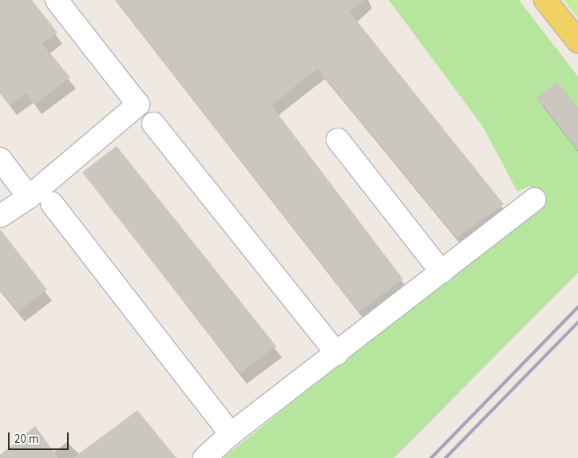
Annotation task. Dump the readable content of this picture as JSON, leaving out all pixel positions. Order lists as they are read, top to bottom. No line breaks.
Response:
{"scale_bar":"20 m"}
